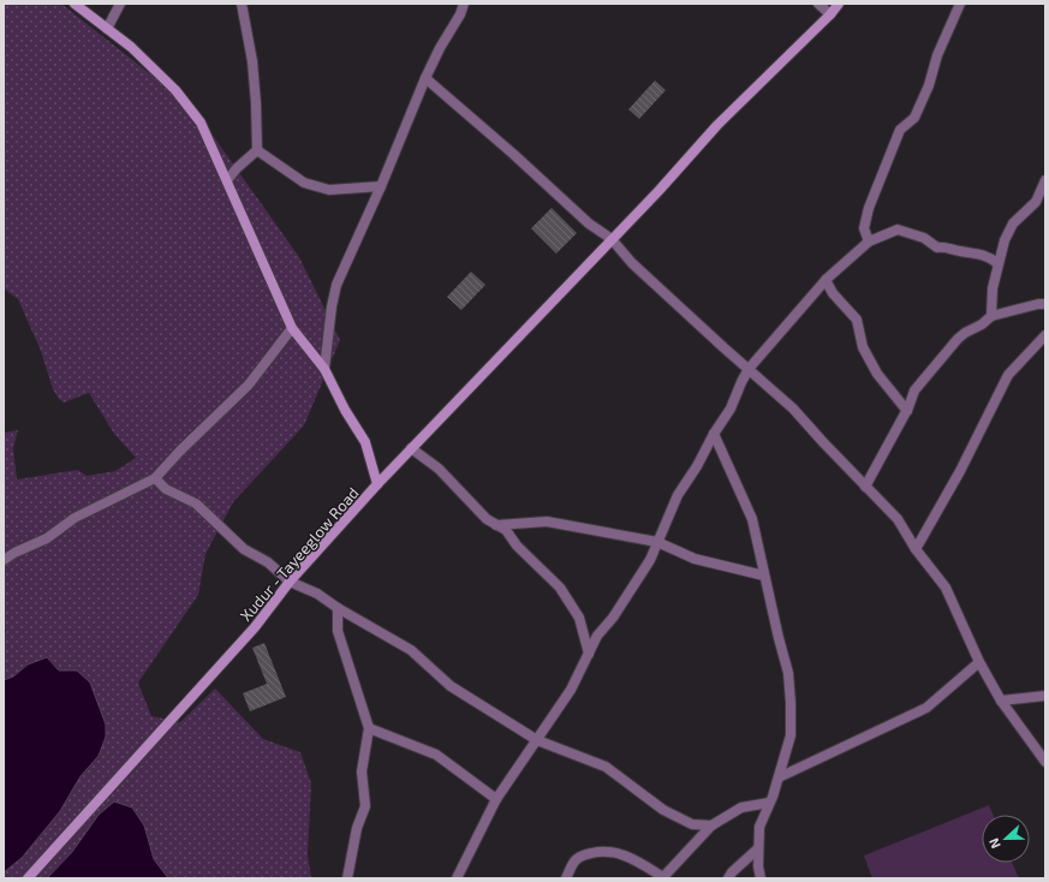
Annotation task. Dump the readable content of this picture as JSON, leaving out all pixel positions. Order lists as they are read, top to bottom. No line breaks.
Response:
{"streets":{"main road":["Xudur - Tayeeglow Road"]},"north":"left"}
